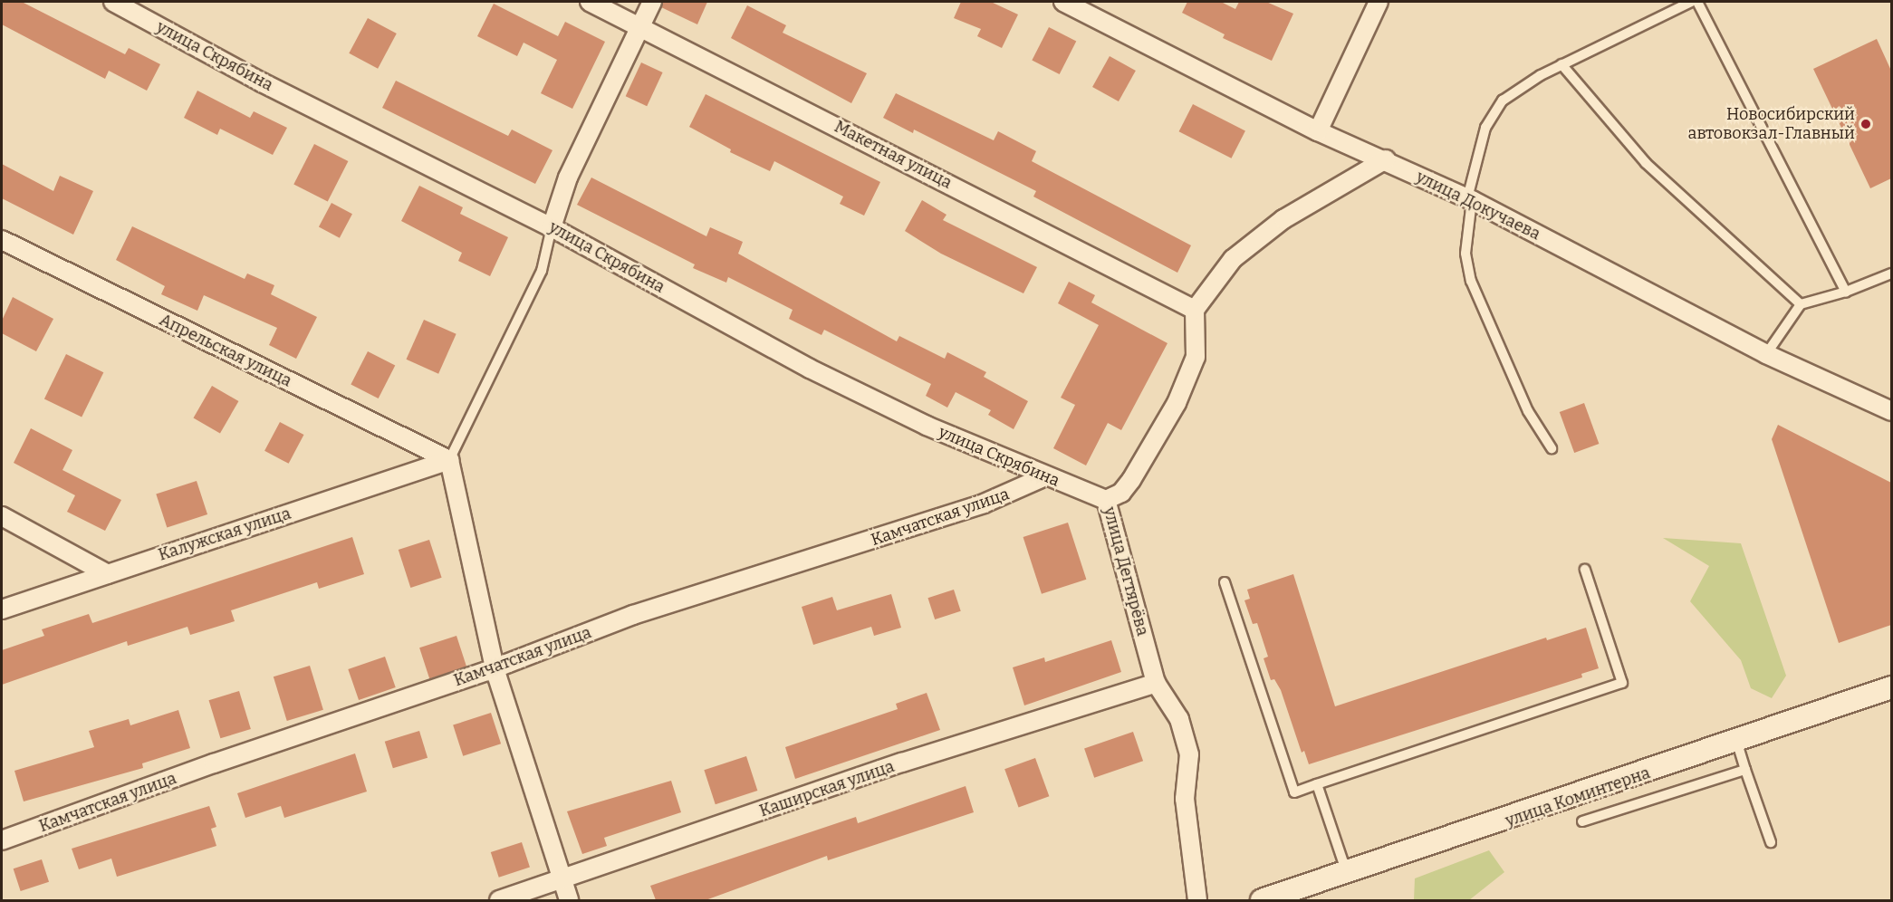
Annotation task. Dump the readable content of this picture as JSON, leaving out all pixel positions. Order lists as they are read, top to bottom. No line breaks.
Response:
{"streets":{"street":["улица Скрябина","Макетная улица","улица Докучаева","Апрельская улица","Камчатская улица","Калужская улица","улица Дегтярёва","Каширская улица","улица Коминтерна"]},"crossings":[["улица Скрябина","Камчатская улица"],["улица Скрябина","улица Дегтярёва"],["Макетная улица","улица Дегтярёва"],["Апрельская улица","Калужская улица"],["улица Дегтярёва","Каширская улица"]],"places":["Новосибирский автовокзал-Главный"]}
